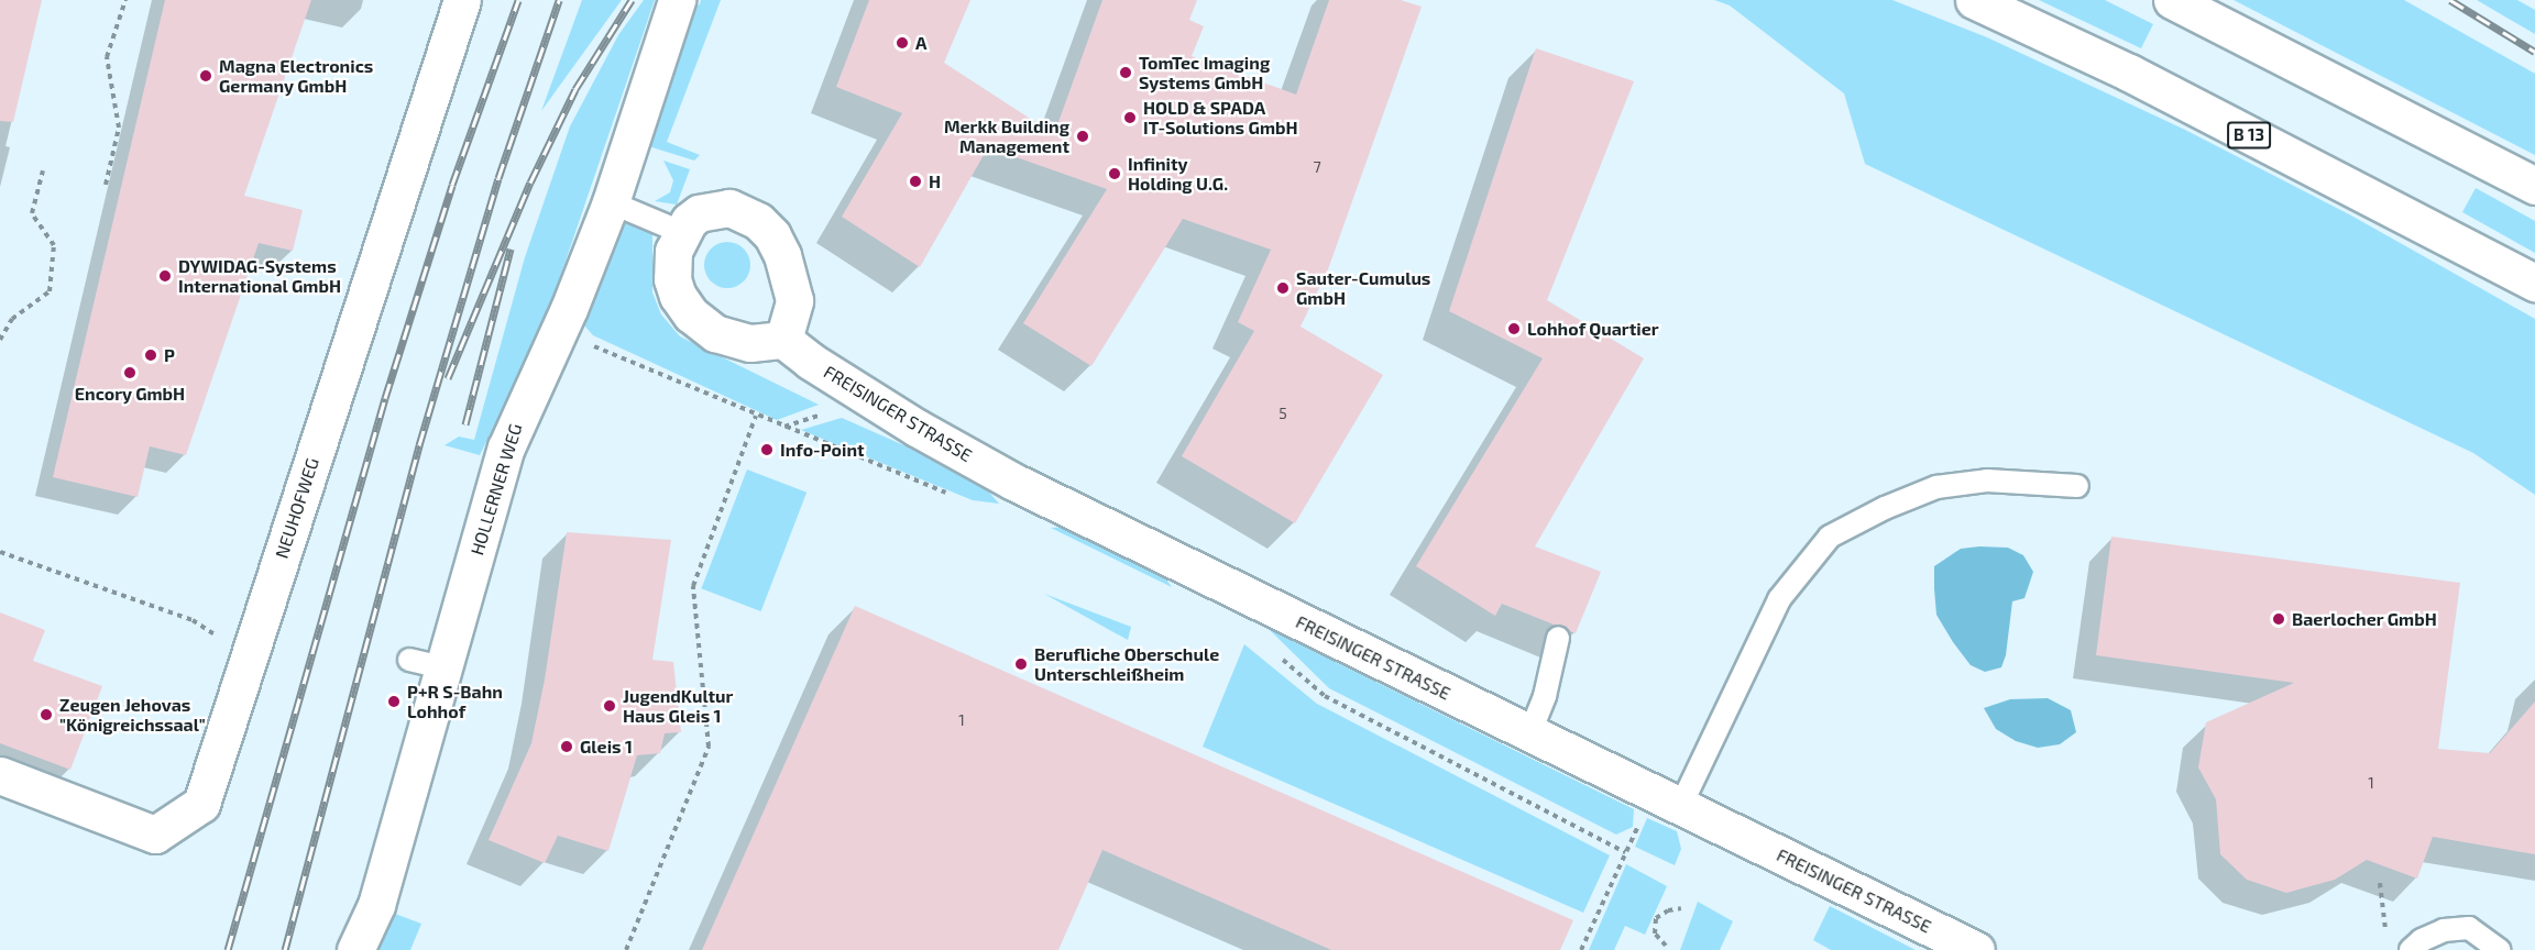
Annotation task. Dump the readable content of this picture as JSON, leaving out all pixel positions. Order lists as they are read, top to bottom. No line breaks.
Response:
{"streets":{"street":["B 13","FREISINGER STRASSE","HOLLERNER WEG","NEUHOFWEG"]},"places":["A","TomTec Imaging Systems GmbH","Magna Electronics Germany GmbH","HOLD & SPADA IT-Solutions GmbH","Merkk Building Management","Infinity Holding U.G.","H","DYWIDAG-Systems International GmbH","Sauter-Cumulus GmbH","Lohhof Quartier","P","Encory GmbH","Info-Point","Baerlocher GmbH","Berufliche Oberschule Unterschleißheim","P+R S-Bahn Lohhof","JugendKultur Haus Gleis 1","Zeugen Jehovas \"Königreichssaal\"","Gleis 1"],"house_numbers":["7","5","1","1"]}
